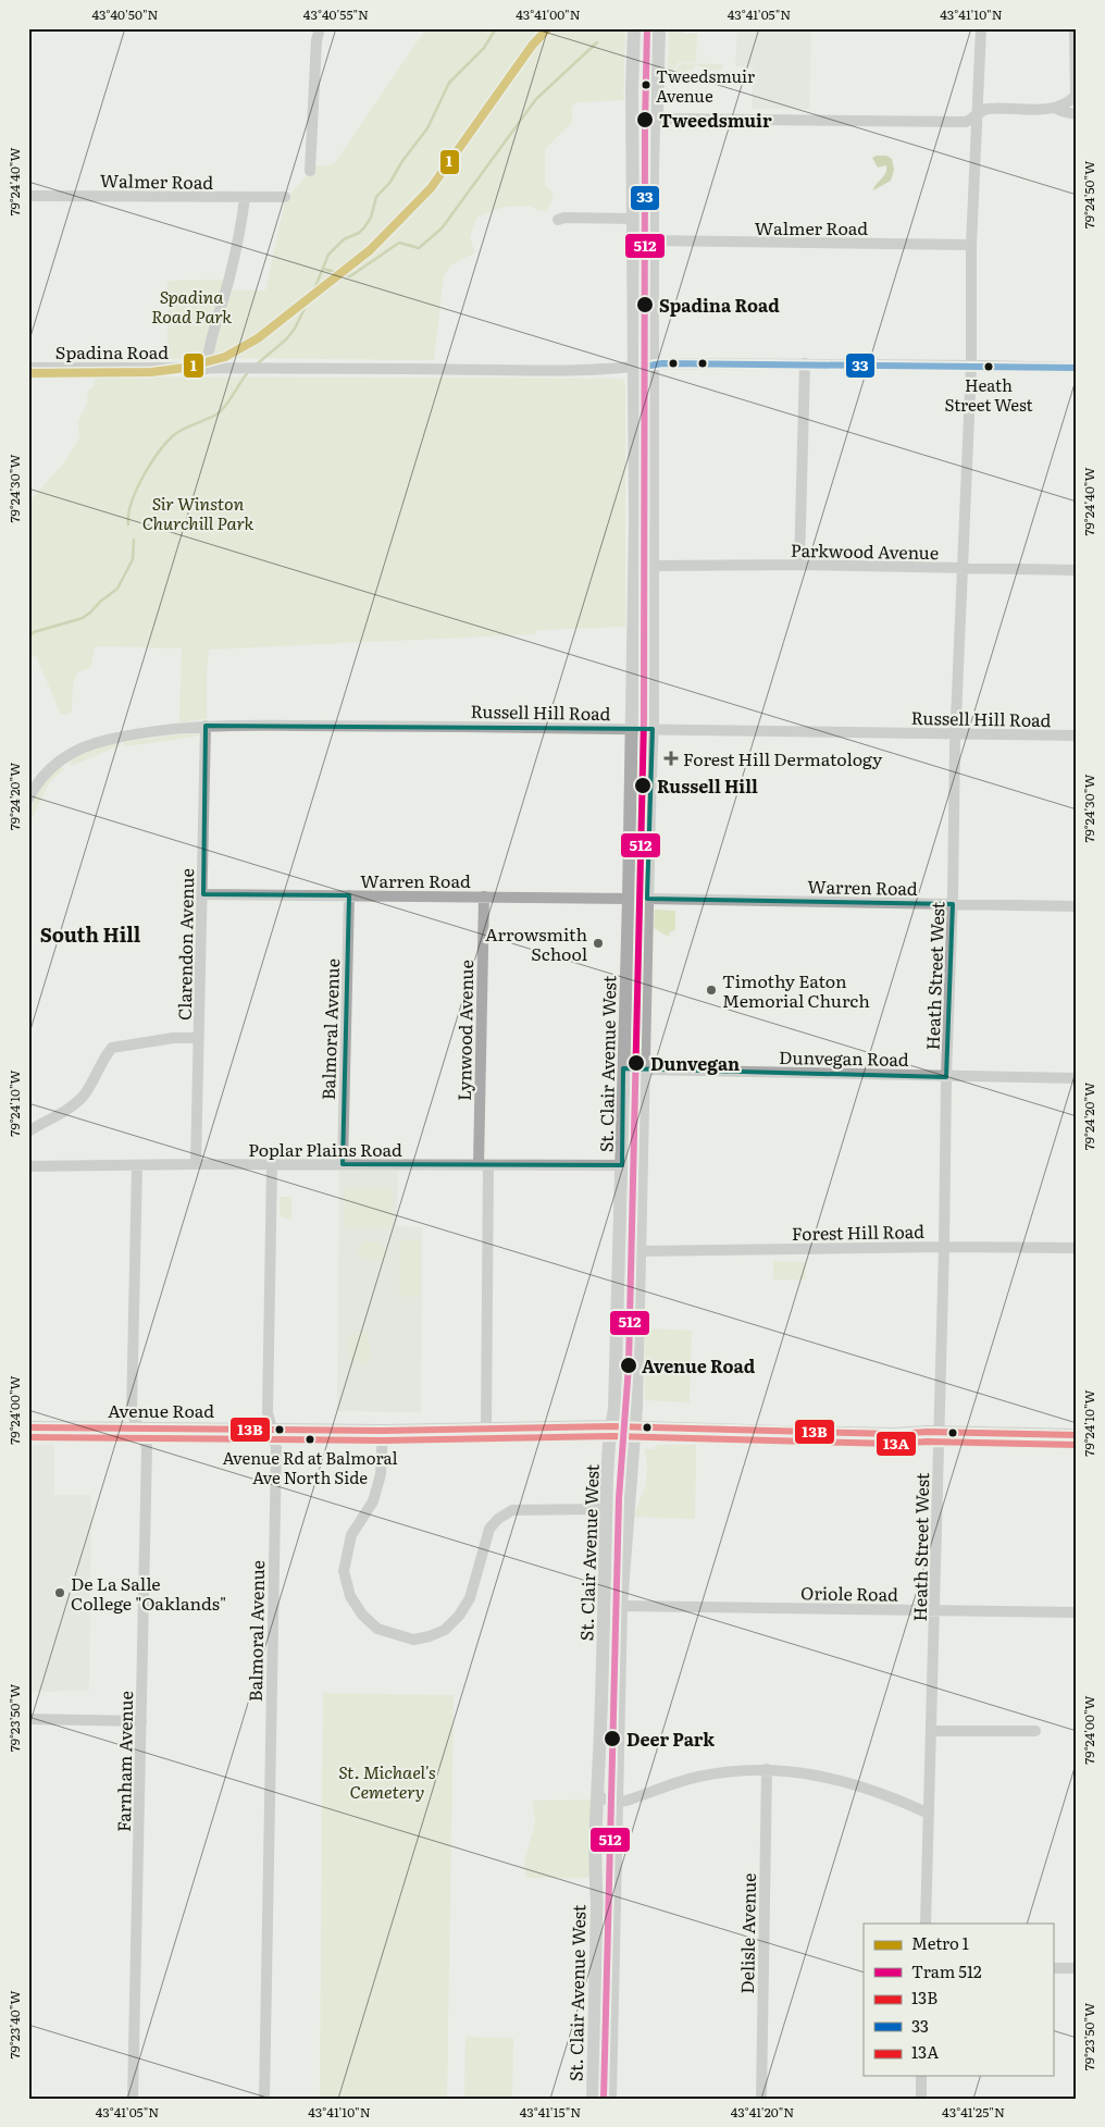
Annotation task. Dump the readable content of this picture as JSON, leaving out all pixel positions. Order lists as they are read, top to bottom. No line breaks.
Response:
{"streets":{"main road":["St. Clair Avenue West","Avenue Road"],"street":["Walmer Road","Spadina Road","Parkwood Avenue","Russell Hill Road","Warren Road","Clarendon Avenue","Heath Street West","Balmoral Avenue","Lynwood Avenue","Dunvegan Road","Poplar Plains Road","Forest Hill Road","Oriole Road","Farnham Avenue","Delisle Avenue"]},"crossings":[["Walmer Road","Heath Street West"],["Walmer Road","St. Clair Avenue West"],["Spadina Road","Heath Street West"],["Spadina Road","St. Clair Avenue West"],["Parkwood Avenue","Heath Street West"],["Parkwood Avenue","St. Clair Avenue West"],["Russell Hill Road","Clarendon Avenue"],["Russell Hill Road","Heath Street West"],["Russell Hill Road","St. Clair Avenue West"],["Warren Road","Clarendon Avenue"],["Warren Road","Heath Street West"],["Warren Road","Balmoral Avenue"],["Warren Road","Lynwood Avenue"],["Warren Road","St. Clair Avenue West"],["Clarendon Avenue","Poplar Plains Road"],["Heath Street West","Dunvegan Road"],["Heath Street West","Forest Hill Road"],["Heath Street West","Avenue Road"],["Heath Street West","Oriole Road"],["Balmoral Avenue","Poplar Plains Road"],["Balmoral Avenue","Avenue Road"],["Lynwood Avenue","Poplar Plains Road"],["Lynwood Avenue","Avenue Road"],["Dunvegan Road","St. Clair Avenue West"],["St. Clair Avenue West","Poplar Plains Road"],["St. Clair Avenue West","Forest Hill Road"],["St. Clair Avenue West","Avenue Road"],["St. Clair Avenue West","Oriole Road"],["Avenue Road","Farnham Avenue"]],"districts":["South Hill"],"parks":["Spadina Road Park","Sir Winston Churchill Park","St. Michael's Cemetery"],"places":{"other":["Tweedsmuir Avenue","Tweedsmuir","Spadina Road","Heath Street West","Russell Hill","Arrowsmith School","Timothy Eaton Memorial Church","Dunvegan","Avenue Road","Avenue Rd at Balmoral Ave North Side","De La Salle College \"Oaklands\"","Deer Park"],"health":["Forest Hill Dermatology"]},"lines":["metro line 1","tram line 512","transit line 33","transit line 13B","transit line 13A"],"legend":["Metro 1","Tram 512","13B","33","13A"],"coordinates":["43°40'50\"N","43°40'55\"N","43°41'00\"N","43°41'05\"N","43°41'10\"N","79°24'40\"W","79°24'50\"W","79°24'30\"W","79°24'20\"W","79°24'10\"W","79°24'00\"W","79°23'50\"W","79°23'40\"W","43°41'15\"N","43°41'20\"N","43°41'25\"N"]}
